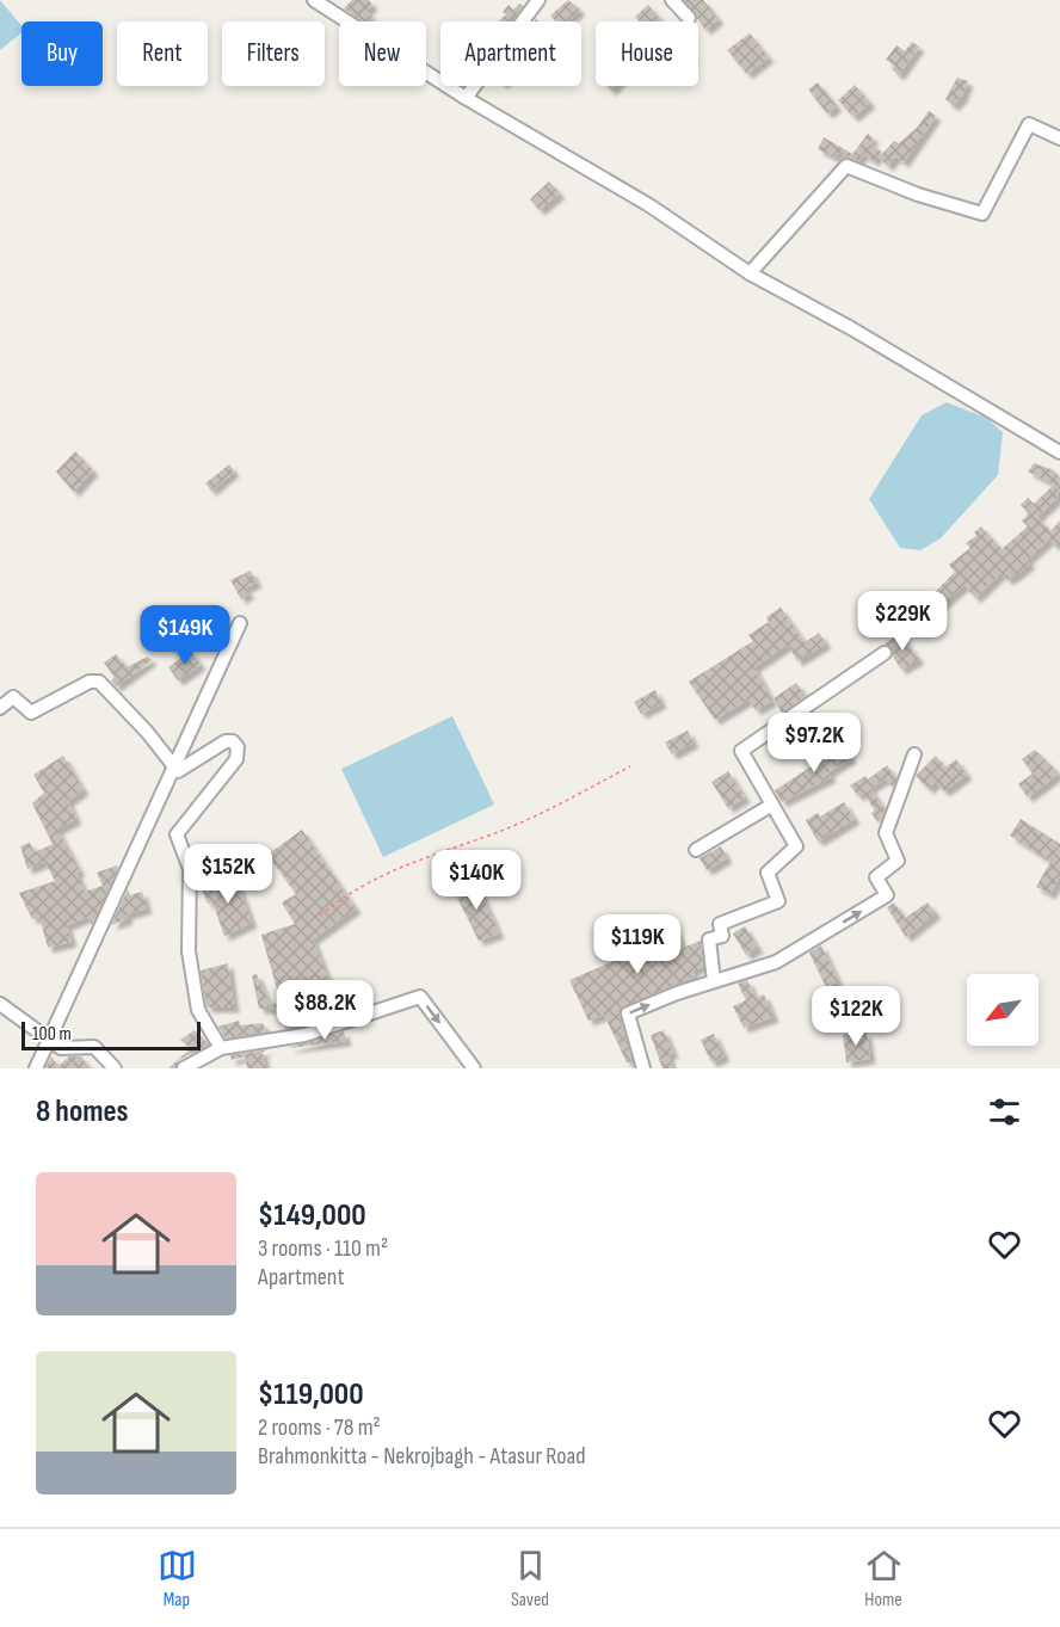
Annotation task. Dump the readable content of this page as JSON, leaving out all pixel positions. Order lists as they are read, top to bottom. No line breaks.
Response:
{"scale_bar":"100 m","north":"bottom left","page":{"chip":["Buy","Rent","Filters","New","Apartment","House"],"price":["$229K","$149K","$97.2K","$152K","$140K","$119K","$88.2K","$122K"],"scale":"100 m","heading":"8 homes","list":[{"name":"$149,000","note":"3 rooms · 110 m² · Apartment"},{"name":"$119,000","note":"2 rooms · 78 m² · Brahmonkitta - Nekrojbagh - Atasur Road"}],"tabs":["Map","Saved","Home"]}}
